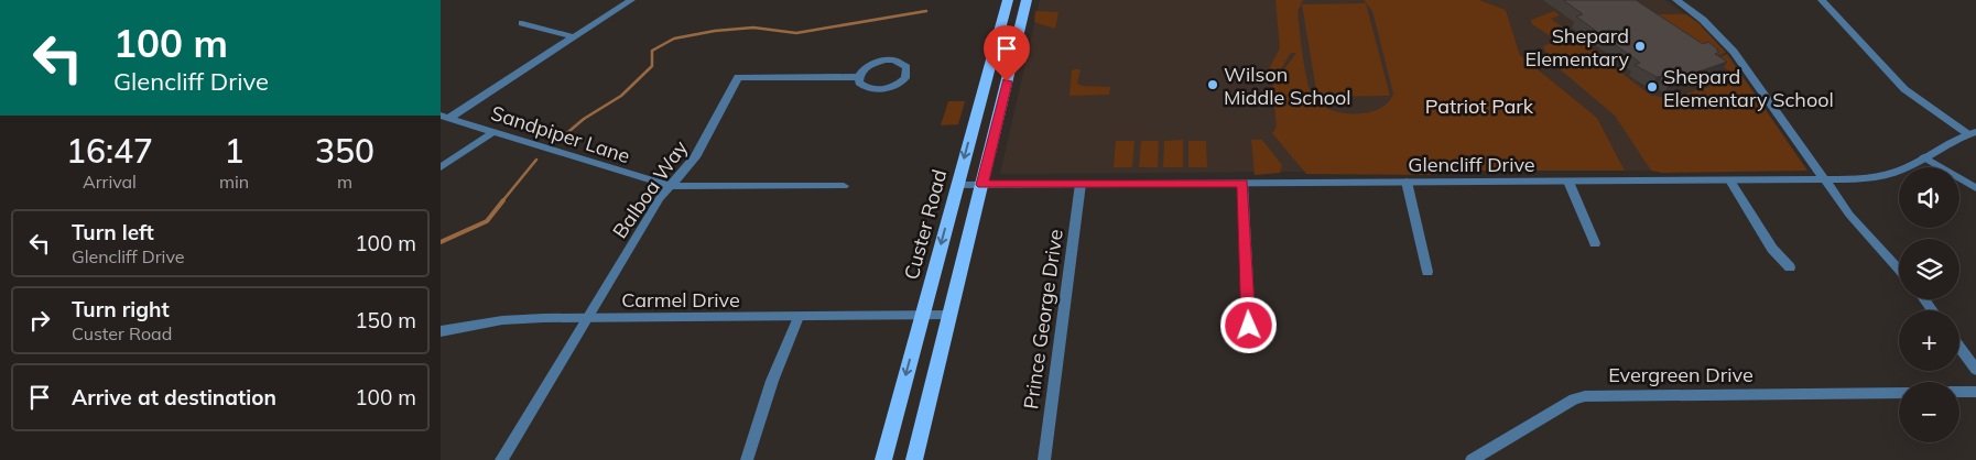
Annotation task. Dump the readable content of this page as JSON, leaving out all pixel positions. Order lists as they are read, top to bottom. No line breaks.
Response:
{"streets":{"main road":["Custer Road"],"street":["Sandpiper Lane","Glencliff Drive","Balboa Way","Carmel Drive","Prince George Drive","Evergreen Drive"]},"crossings":[["Sandpiper Lane","Balboa Way"],["Glencliff Drive","Custer Road"],["Glencliff Drive","Prince George Drive"],["Balboa Way","Carmel Drive"],["Custer Road","Carmel Drive"]],"parks":["Patriot Park"],"places":["Shepard Elementary","Wilson Middle School","Shepard Elementary School"],"page":{"turn":["100 m","Glencliff Drive"],"eta":["16:47","Arrival","1","min","350","m"],"map_buttons":["+","−"],"list":[{"name":"Turn left","note":"Glencliff Drive","value":"100 m"},{"name":"Turn right","note":"Custer Road","value":"150 m"},{"name":"Arrive at destination","value":"100 m"}]}}
